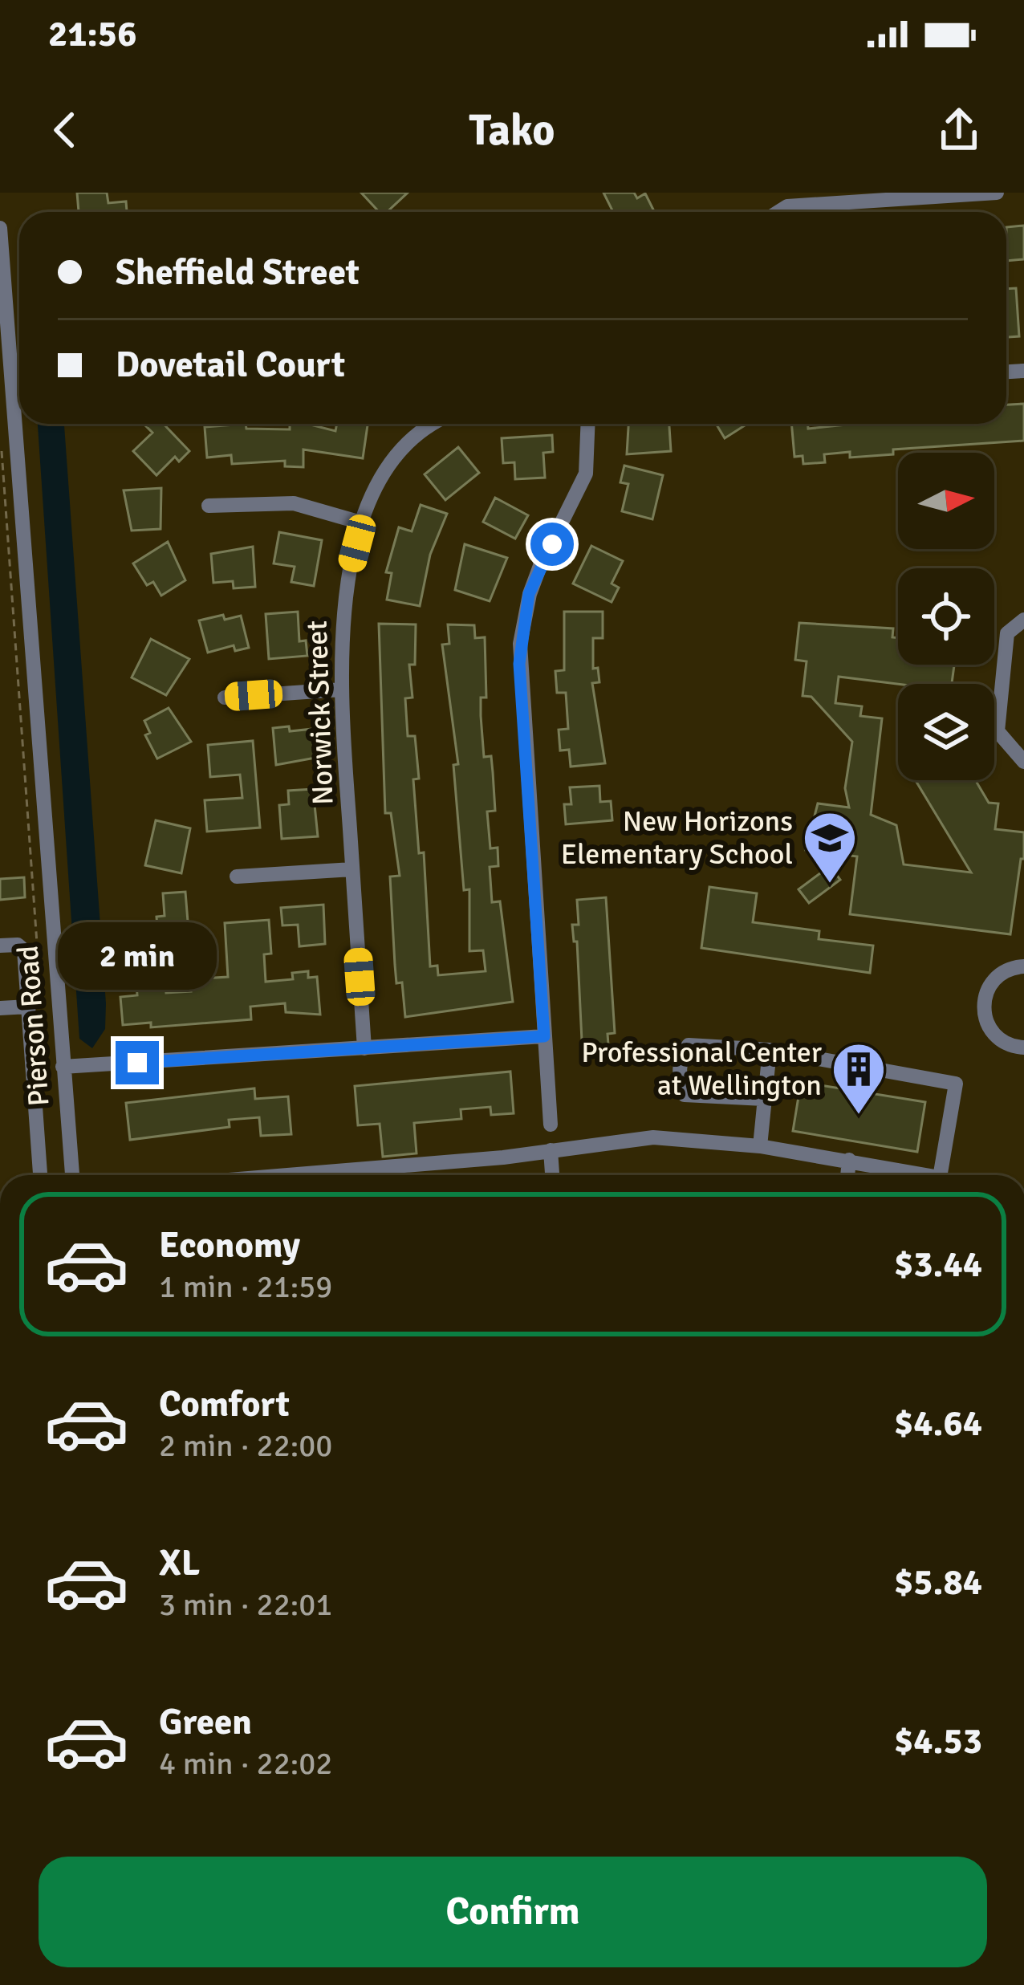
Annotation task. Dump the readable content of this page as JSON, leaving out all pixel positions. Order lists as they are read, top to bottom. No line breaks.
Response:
{"streets":{"street":["Norwick Street","Pierson Road"]},"places":{"school or university":["New Horizons Elementary School"],"building":["Professional Center at Wellington"]},"north":"right","page":{"status":"21:56","header":"Tako","banner":["Sheffield Street","Dovetail Court"],"bubble":"2 min","list":[{"name":"Economy","note":"1 min · 21:59","value":"$3.44"},{"name":"Comfort","note":"2 min · 22:00","value":"$4.64"},{"name":"XL","note":"3 min · 22:01","value":"$5.84"},{"name":"Green","note":"4 min · 22:02","value":"$4.53"}],"buttons":"Confirm"}}
